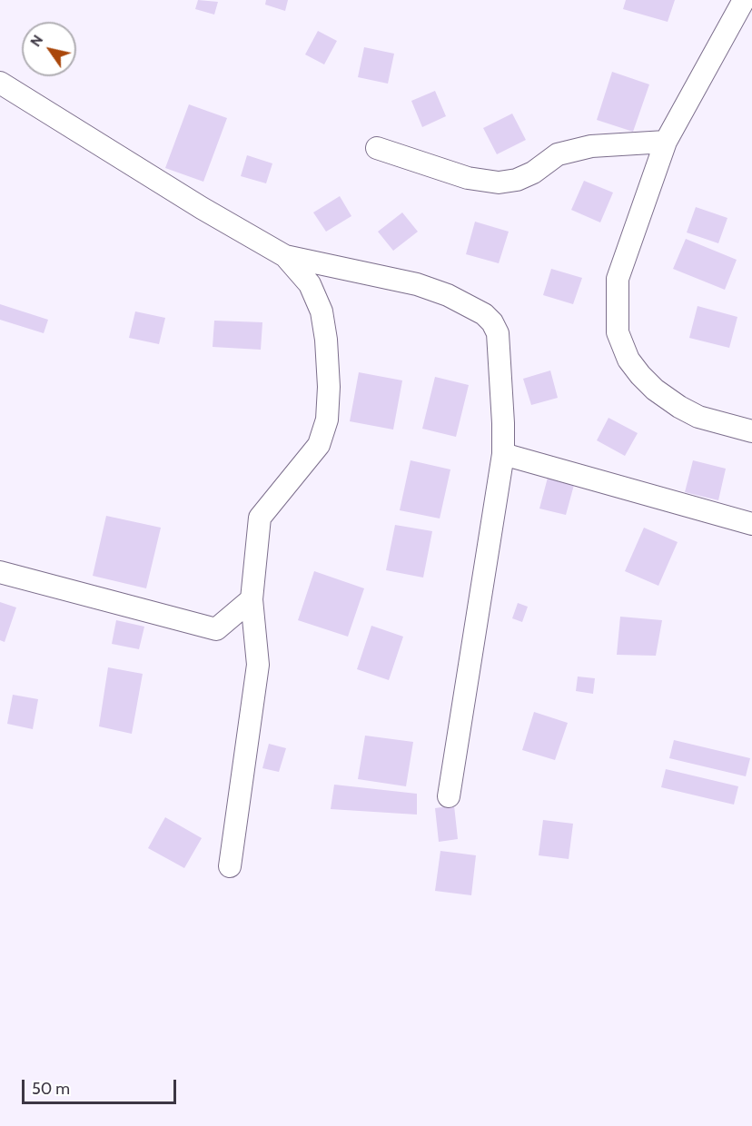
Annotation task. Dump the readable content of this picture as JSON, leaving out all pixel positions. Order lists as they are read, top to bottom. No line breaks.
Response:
{"scale_bar":"50 m","north":"top left"}
